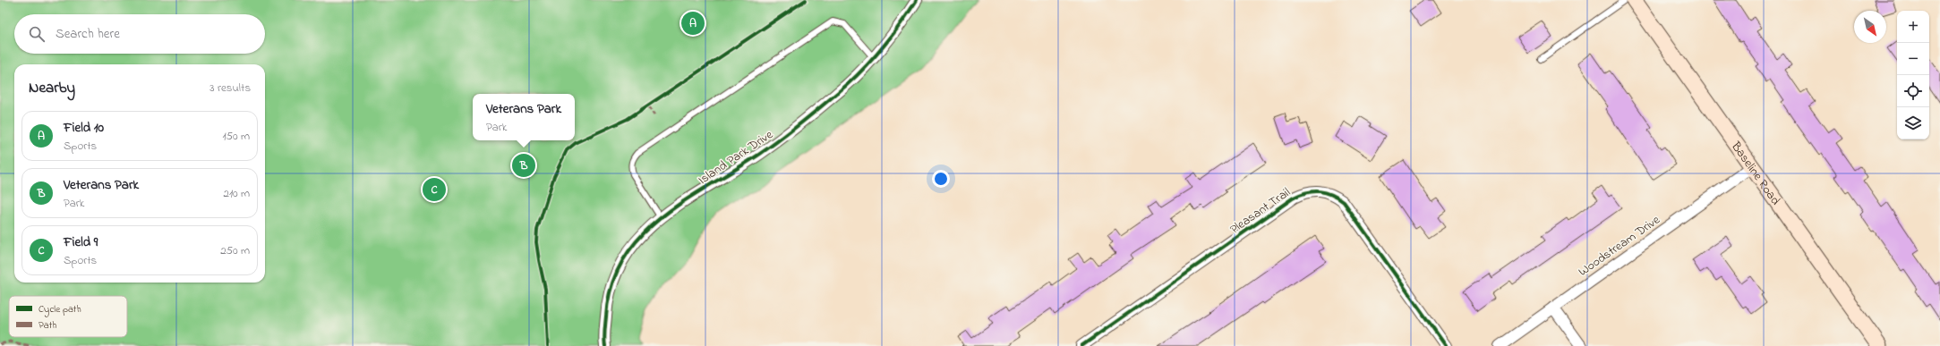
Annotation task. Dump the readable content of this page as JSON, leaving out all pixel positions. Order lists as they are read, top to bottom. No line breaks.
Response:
{"streets":{"street":["Island Park Drive","Baseline Road","Pleasant Trail","Woodstream Drive"]},"crossings":[["Baseline Road","Woodstream Drive"]],"legend":["Cycle path","Path"],"north":"bottom right","page":{"pins":["A","B","C"],"map_buttons":["+","−"],"search":"Search here","heading":["Nearby","3 results"],"popup":["Veterans Park","Park"],"list":[{"mark":"A","name":"Field 10","note":"Sports","value":"150 m"},{"mark":"B","name":"Veterans Park","note":"Park","value":"210 m"},{"mark":"C","name":"Field 9","note":"Sports","value":"250 m"}]}}
